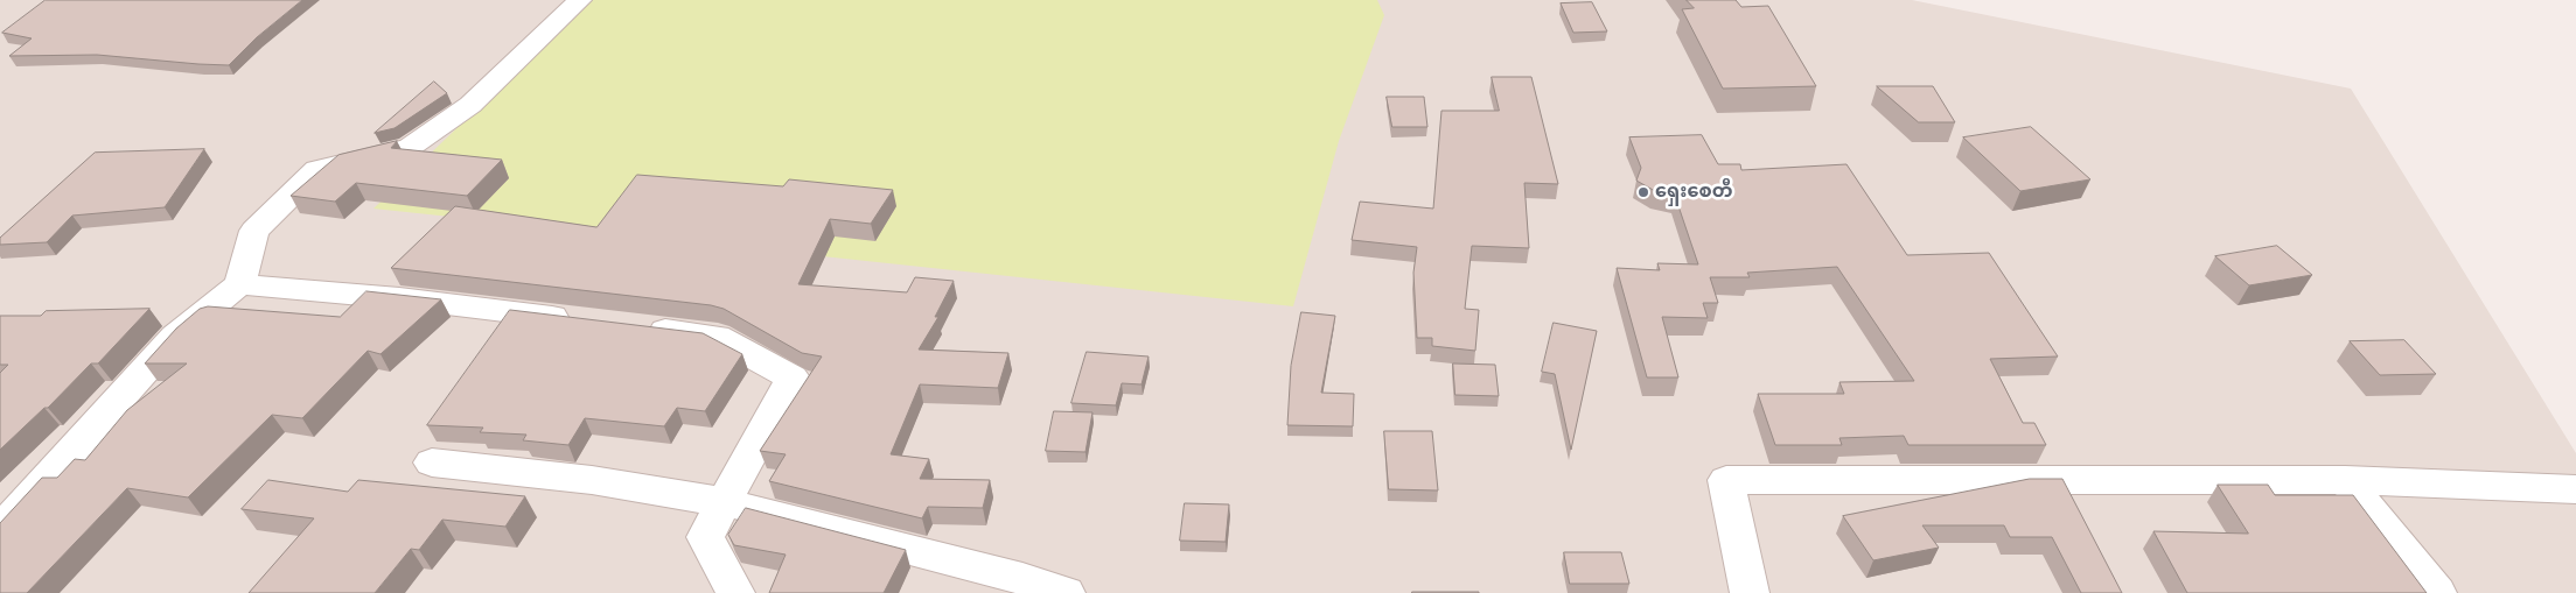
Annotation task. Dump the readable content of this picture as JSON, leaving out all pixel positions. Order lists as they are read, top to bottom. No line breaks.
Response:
{"places":["ရှေးစေတီ"]}
